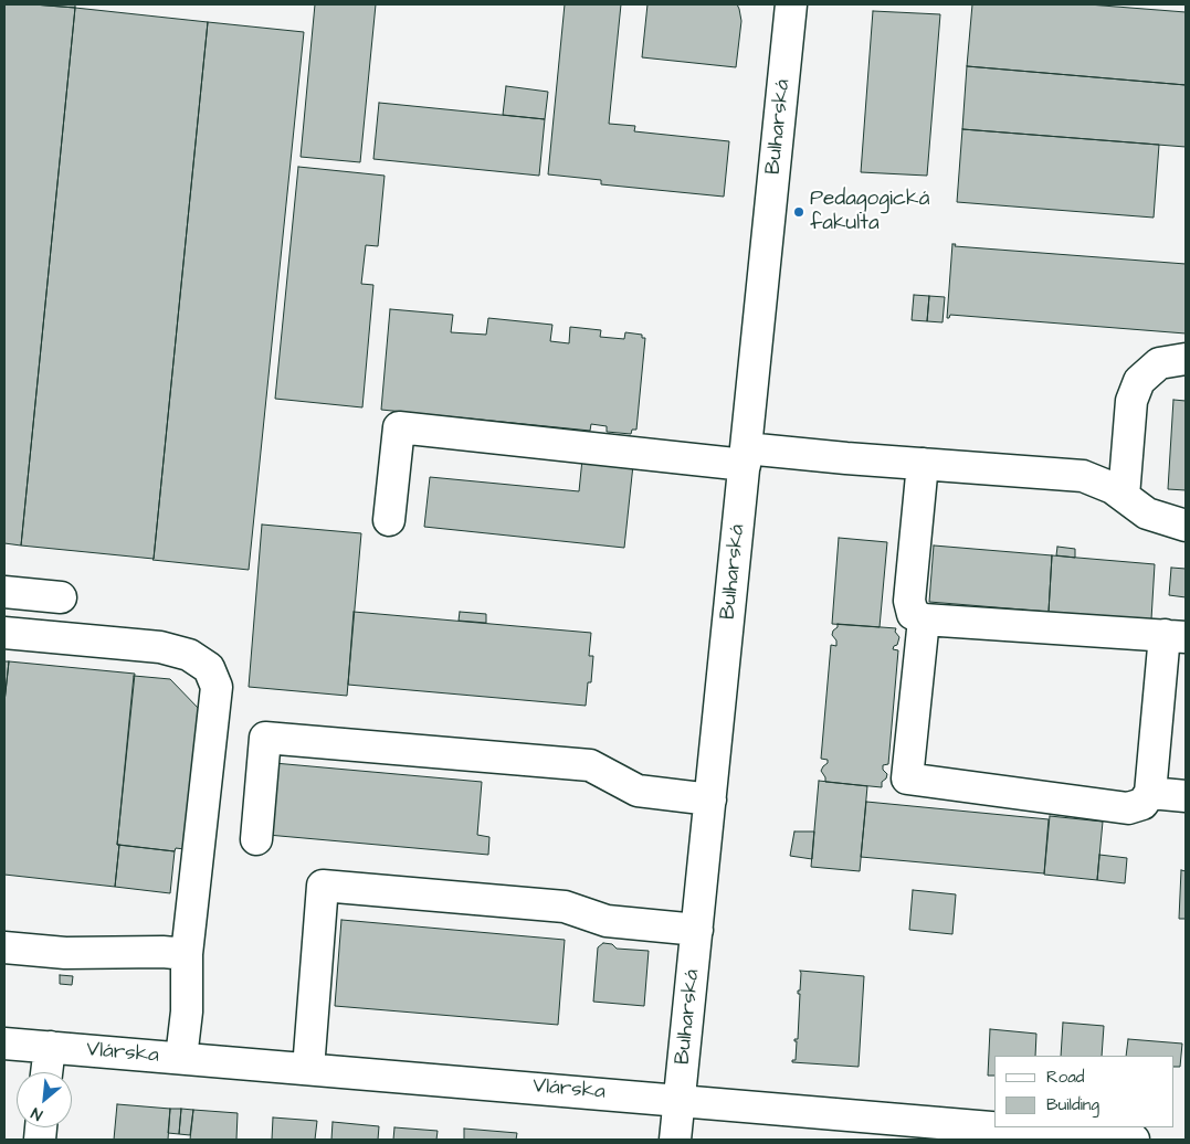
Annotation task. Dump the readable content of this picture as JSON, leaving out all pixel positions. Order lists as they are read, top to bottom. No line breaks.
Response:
{"streets":{"street":["Bulharská","Vlárska"]},"crossings":[["Bulharská","Vlárska"]],"places":["Pedagogická fakulta"],"legend":["Road","Building"],"north":"bottom left"}
